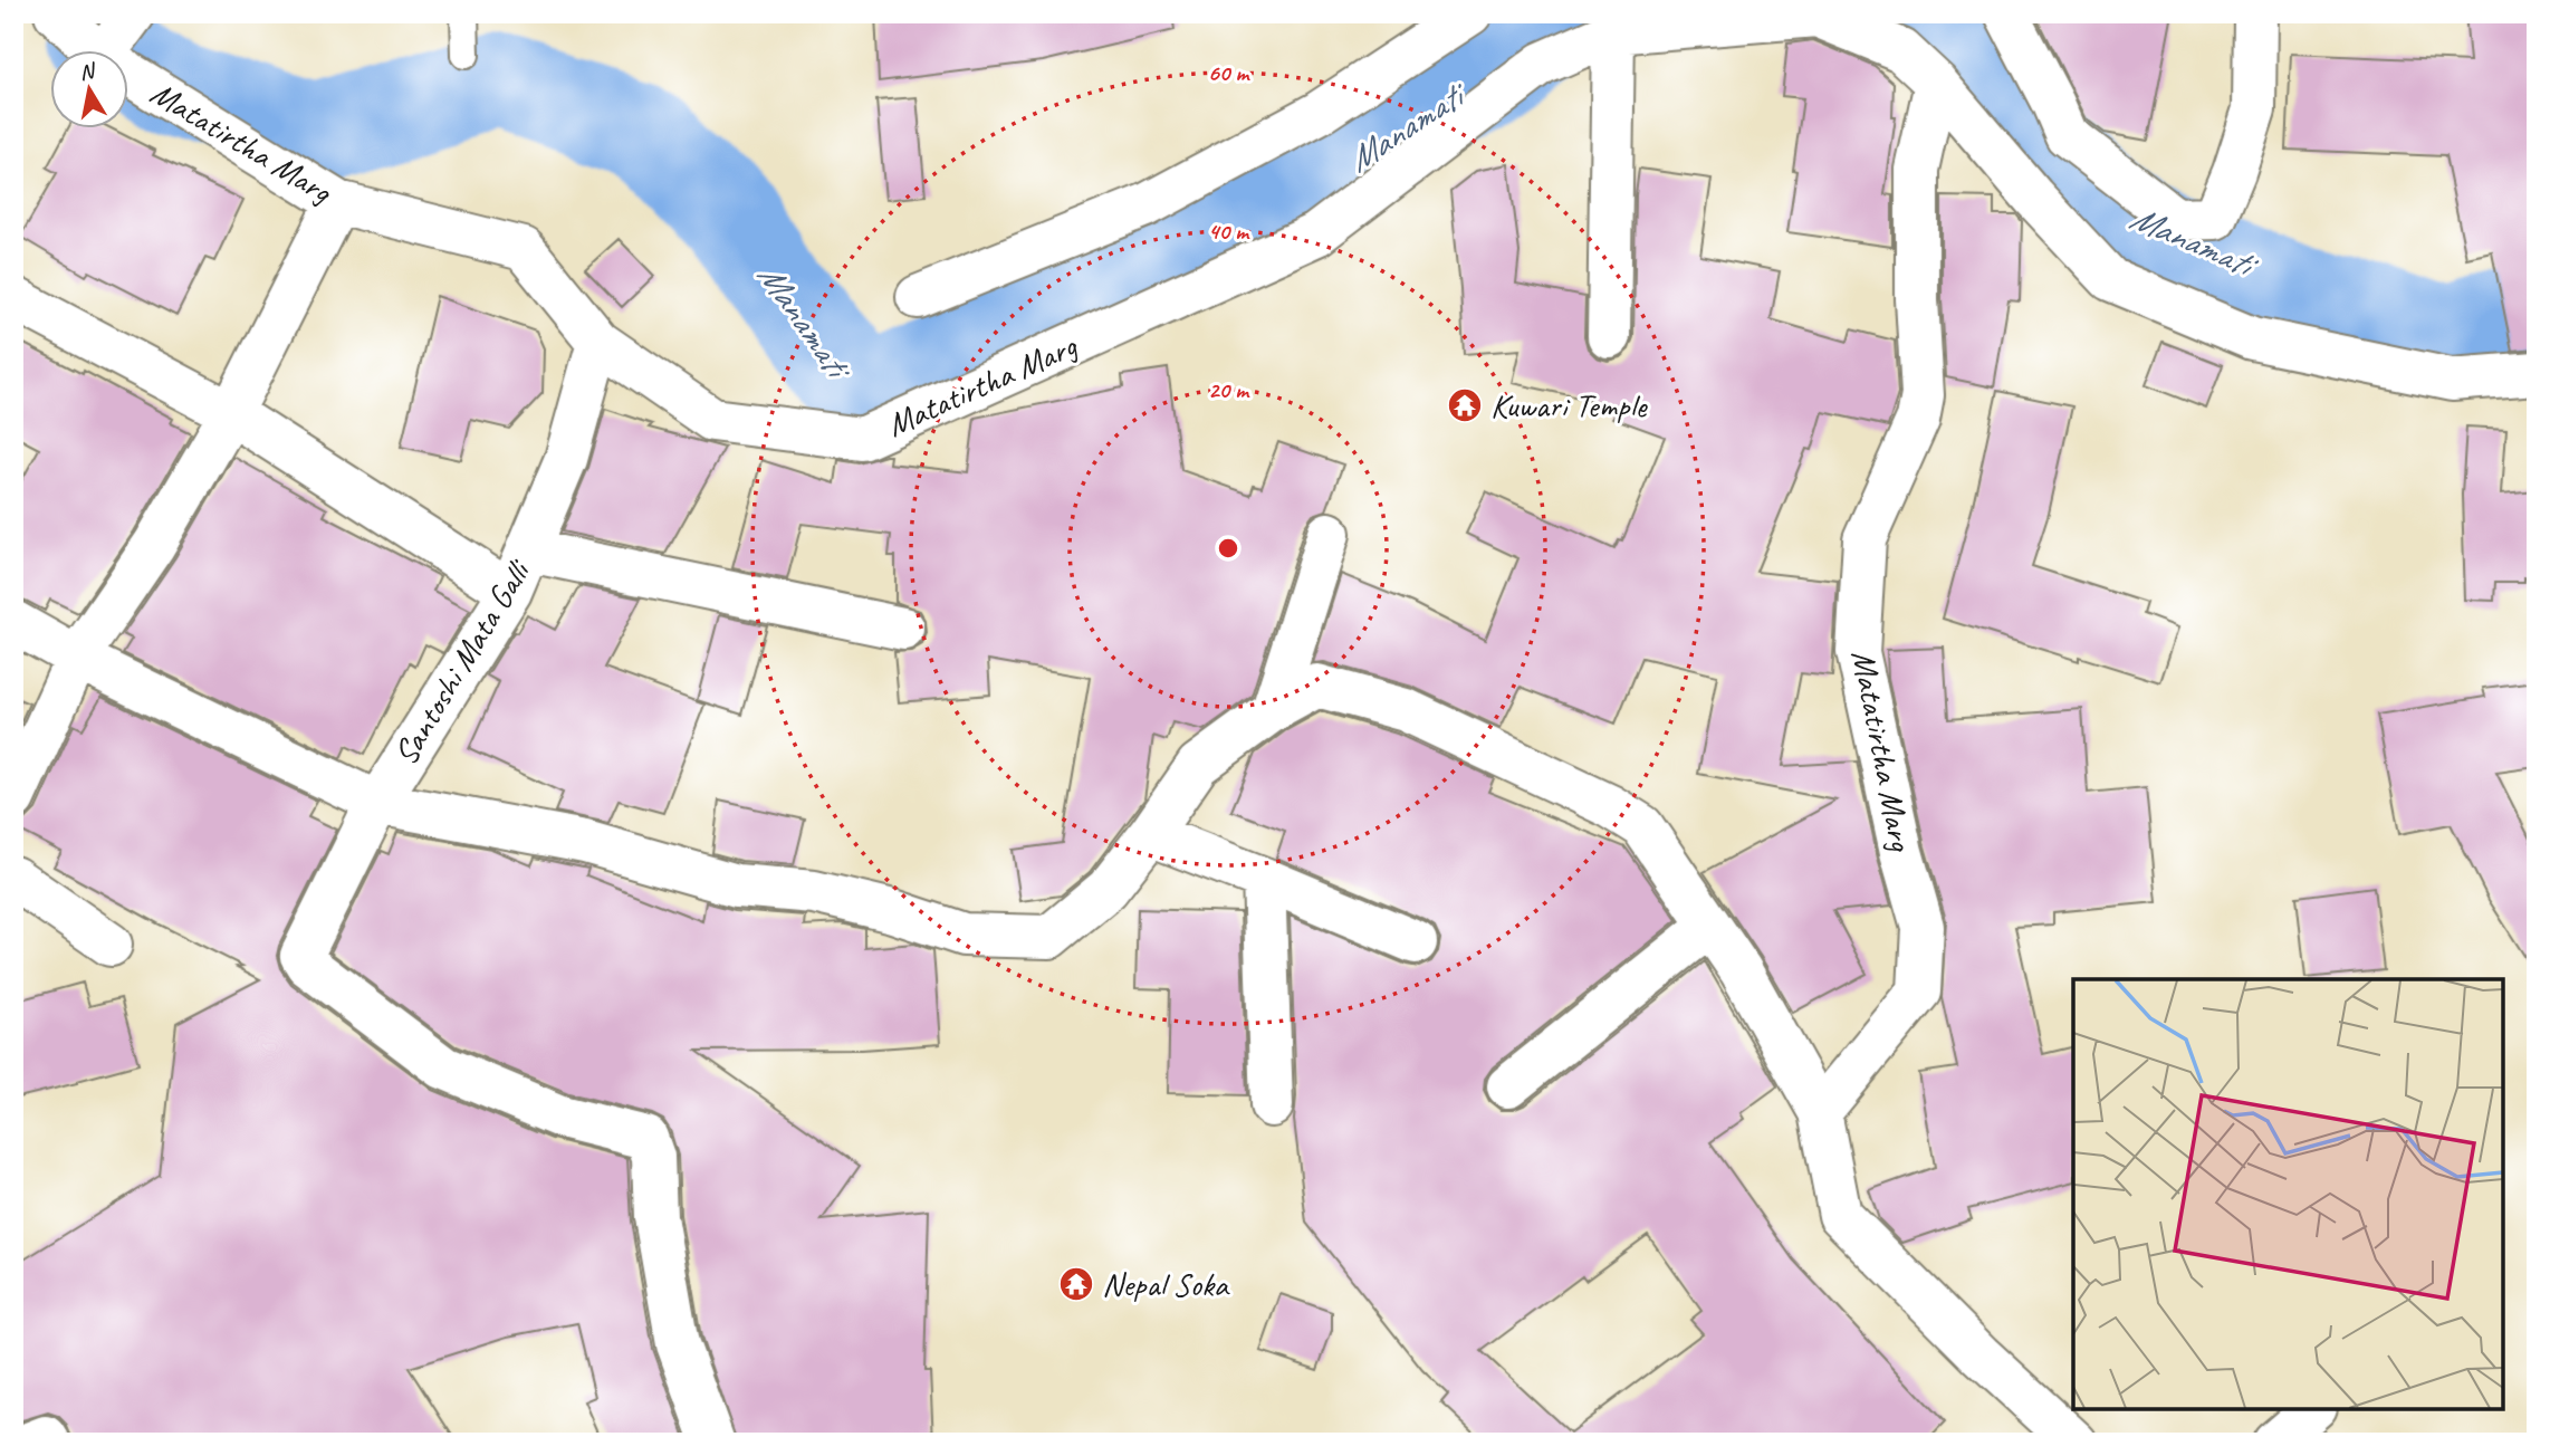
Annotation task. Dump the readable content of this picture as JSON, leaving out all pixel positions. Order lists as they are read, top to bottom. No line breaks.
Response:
{"streets":{"street":["Matatirtha Marg","Santoshi Mata Galli"]},"crossings":[["Matatirtha Marg","Santoshi Mata Galli"]],"water":["Manamati"],"places":{"temple":["Kuwari Temple","Nepal Soka"]},"north":"top","rings":["60 m","40 m","20 m"]}
